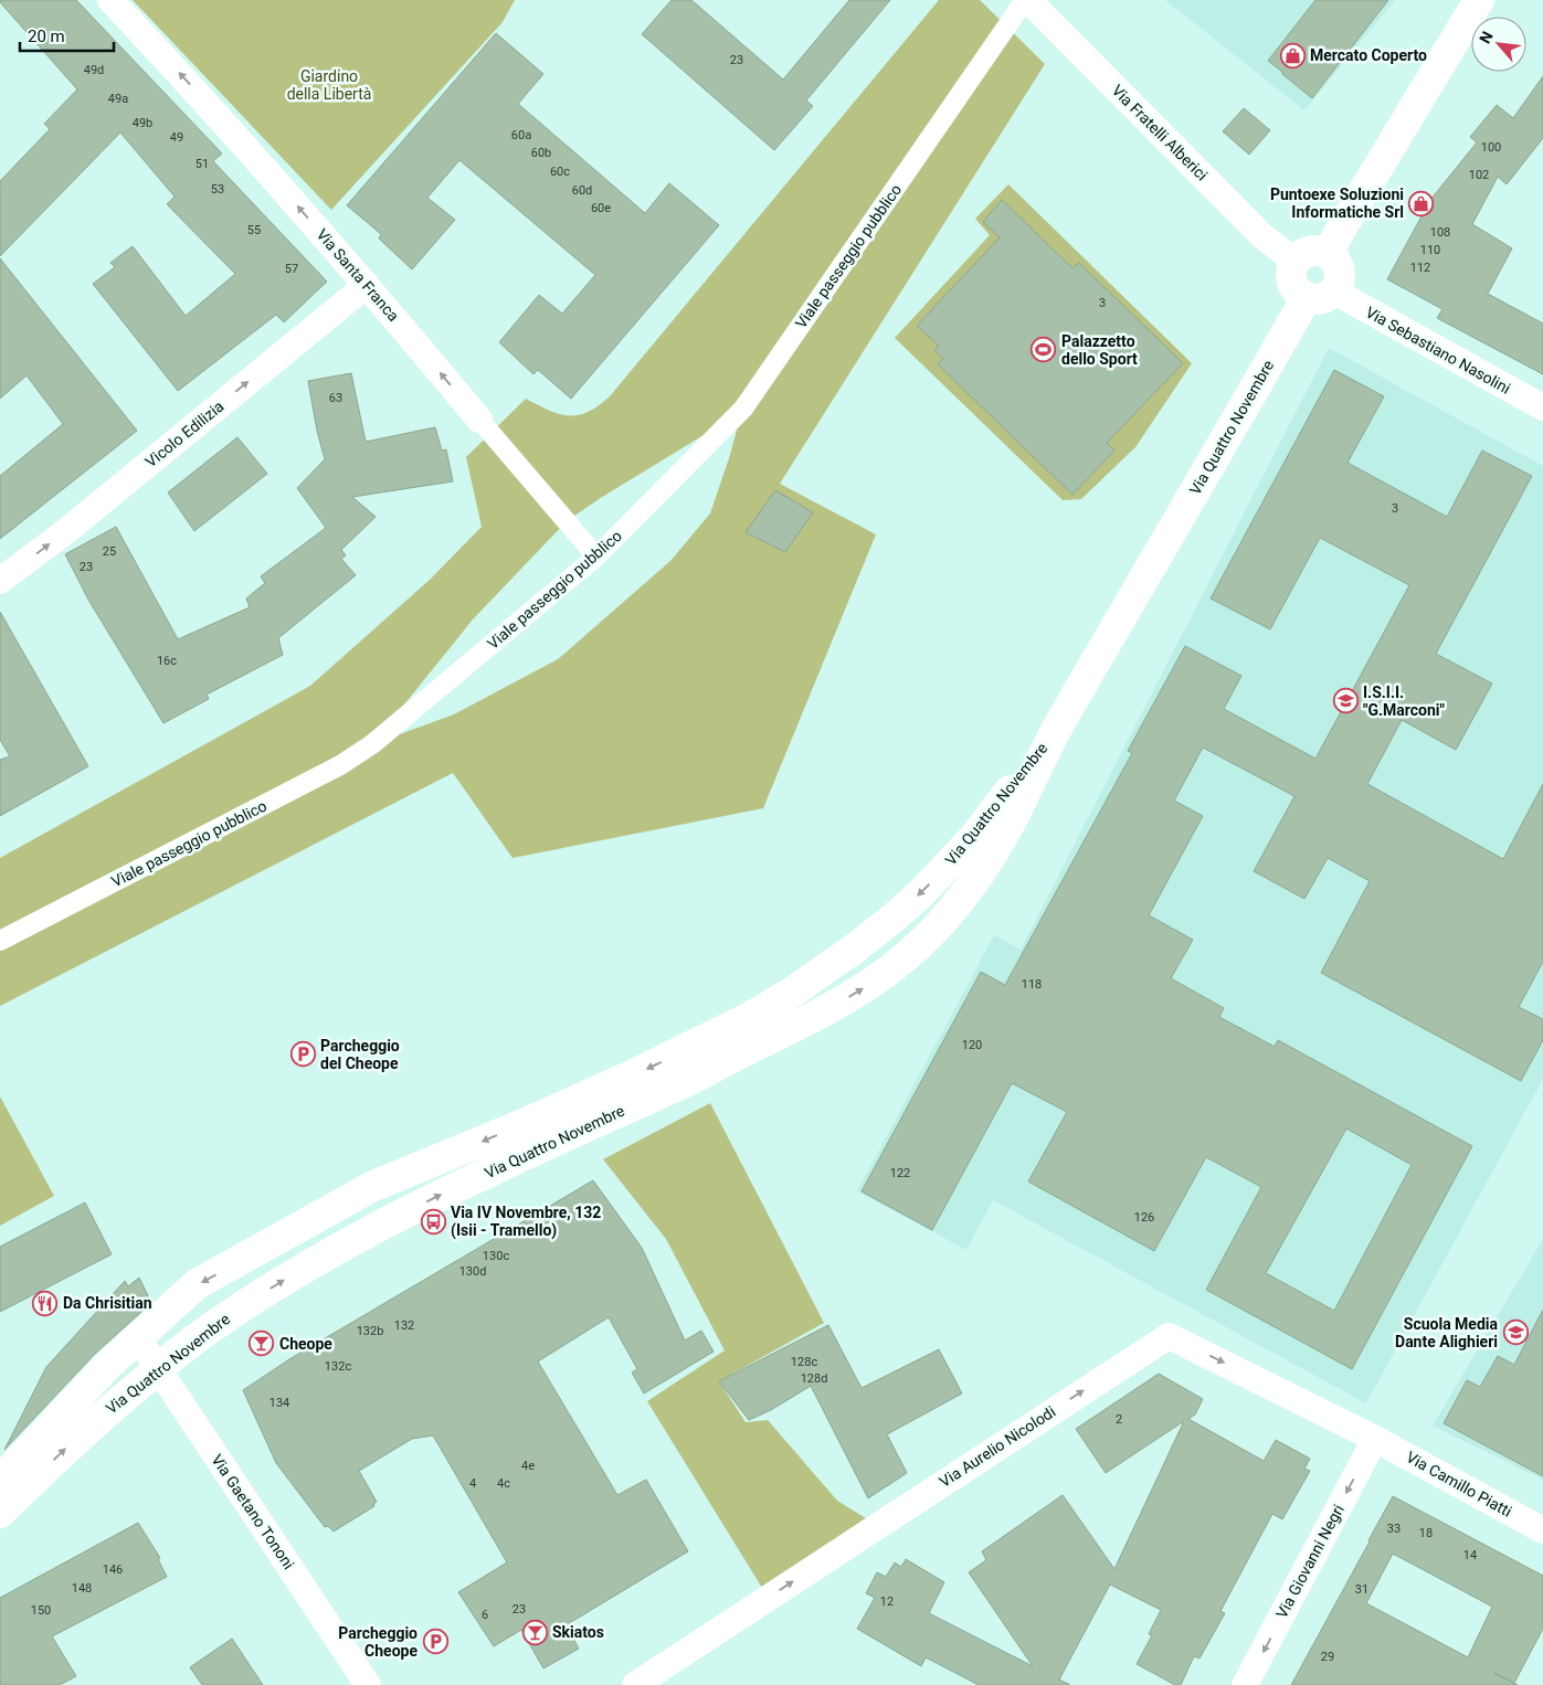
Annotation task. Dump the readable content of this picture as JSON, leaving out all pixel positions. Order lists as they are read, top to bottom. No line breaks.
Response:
{"streets":{"main road":["Via Quattro Novembre"],"street":["Via Fratelli Alberici","Viale passeggio pubblico","Via Santa Franca","Via Sebastiano Nasolini","Vicolo Edilizia","Via Aurelio Nicolodi","Via Camillo Piatti","Via Gaetano Tononi","Via Giovanni Negri"]},"crossings":[["Via Fratelli Alberici","Viale passeggio pubblico"],["Via Fratelli Alberici","Via Sebastiano Nasolini"],["Via Fratelli Alberici","Via Quattro Novembre"],["Viale passeggio pubblico","Via Santa Franca"],["Via Santa Franca","Vicolo Edilizia"],["Via Sebastiano Nasolini","Via Quattro Novembre"],["Via Quattro Novembre","Via Gaetano Tononi"],["Via Aurelio Nicolodi","Via Camillo Piatti"],["Via Aurelio Nicolodi","Via Giovanni Negri"],["Via Camillo Piatti","Via Giovanni Negri"]],"one_way":["Via Santa Franca","Vicolo Edilizia","Via Aurelio Nicolodi","Via Giovanni Negri"],"parks":["Giardino della Libertà"],"places":{"shop":["Mercato Coperto","Puntoexe Soluzioni Informatiche Srl"],"sports":["Palazzetto dello Sport"],"school or university":["I.S.I.I. \"G.Marconi\"","Scuola Media Dante Alighieri"],"parking":["Parcheggio del Cheope","Parcheggio Cheope"],"bus stop":["Via IV Novembre, 132 (Isii - Tramello)"],"restaurant":["Da Chrisitian"],"bar":["Cheope","Skiatos"]},"house_numbers":["23","49d","49a","49b","60a","49","100","60b","51","60c","102","53","60d","60e","55","108","110","112","57","3","63","3","25","23","16c","118","120","122","126","130c","130d","132","132b","128c","132c","128d","134","2","4e","4","4c","33","18","14","146","148","31","12","23","150","6","29"],"scale_bar":"20 m","north":"top left"}
